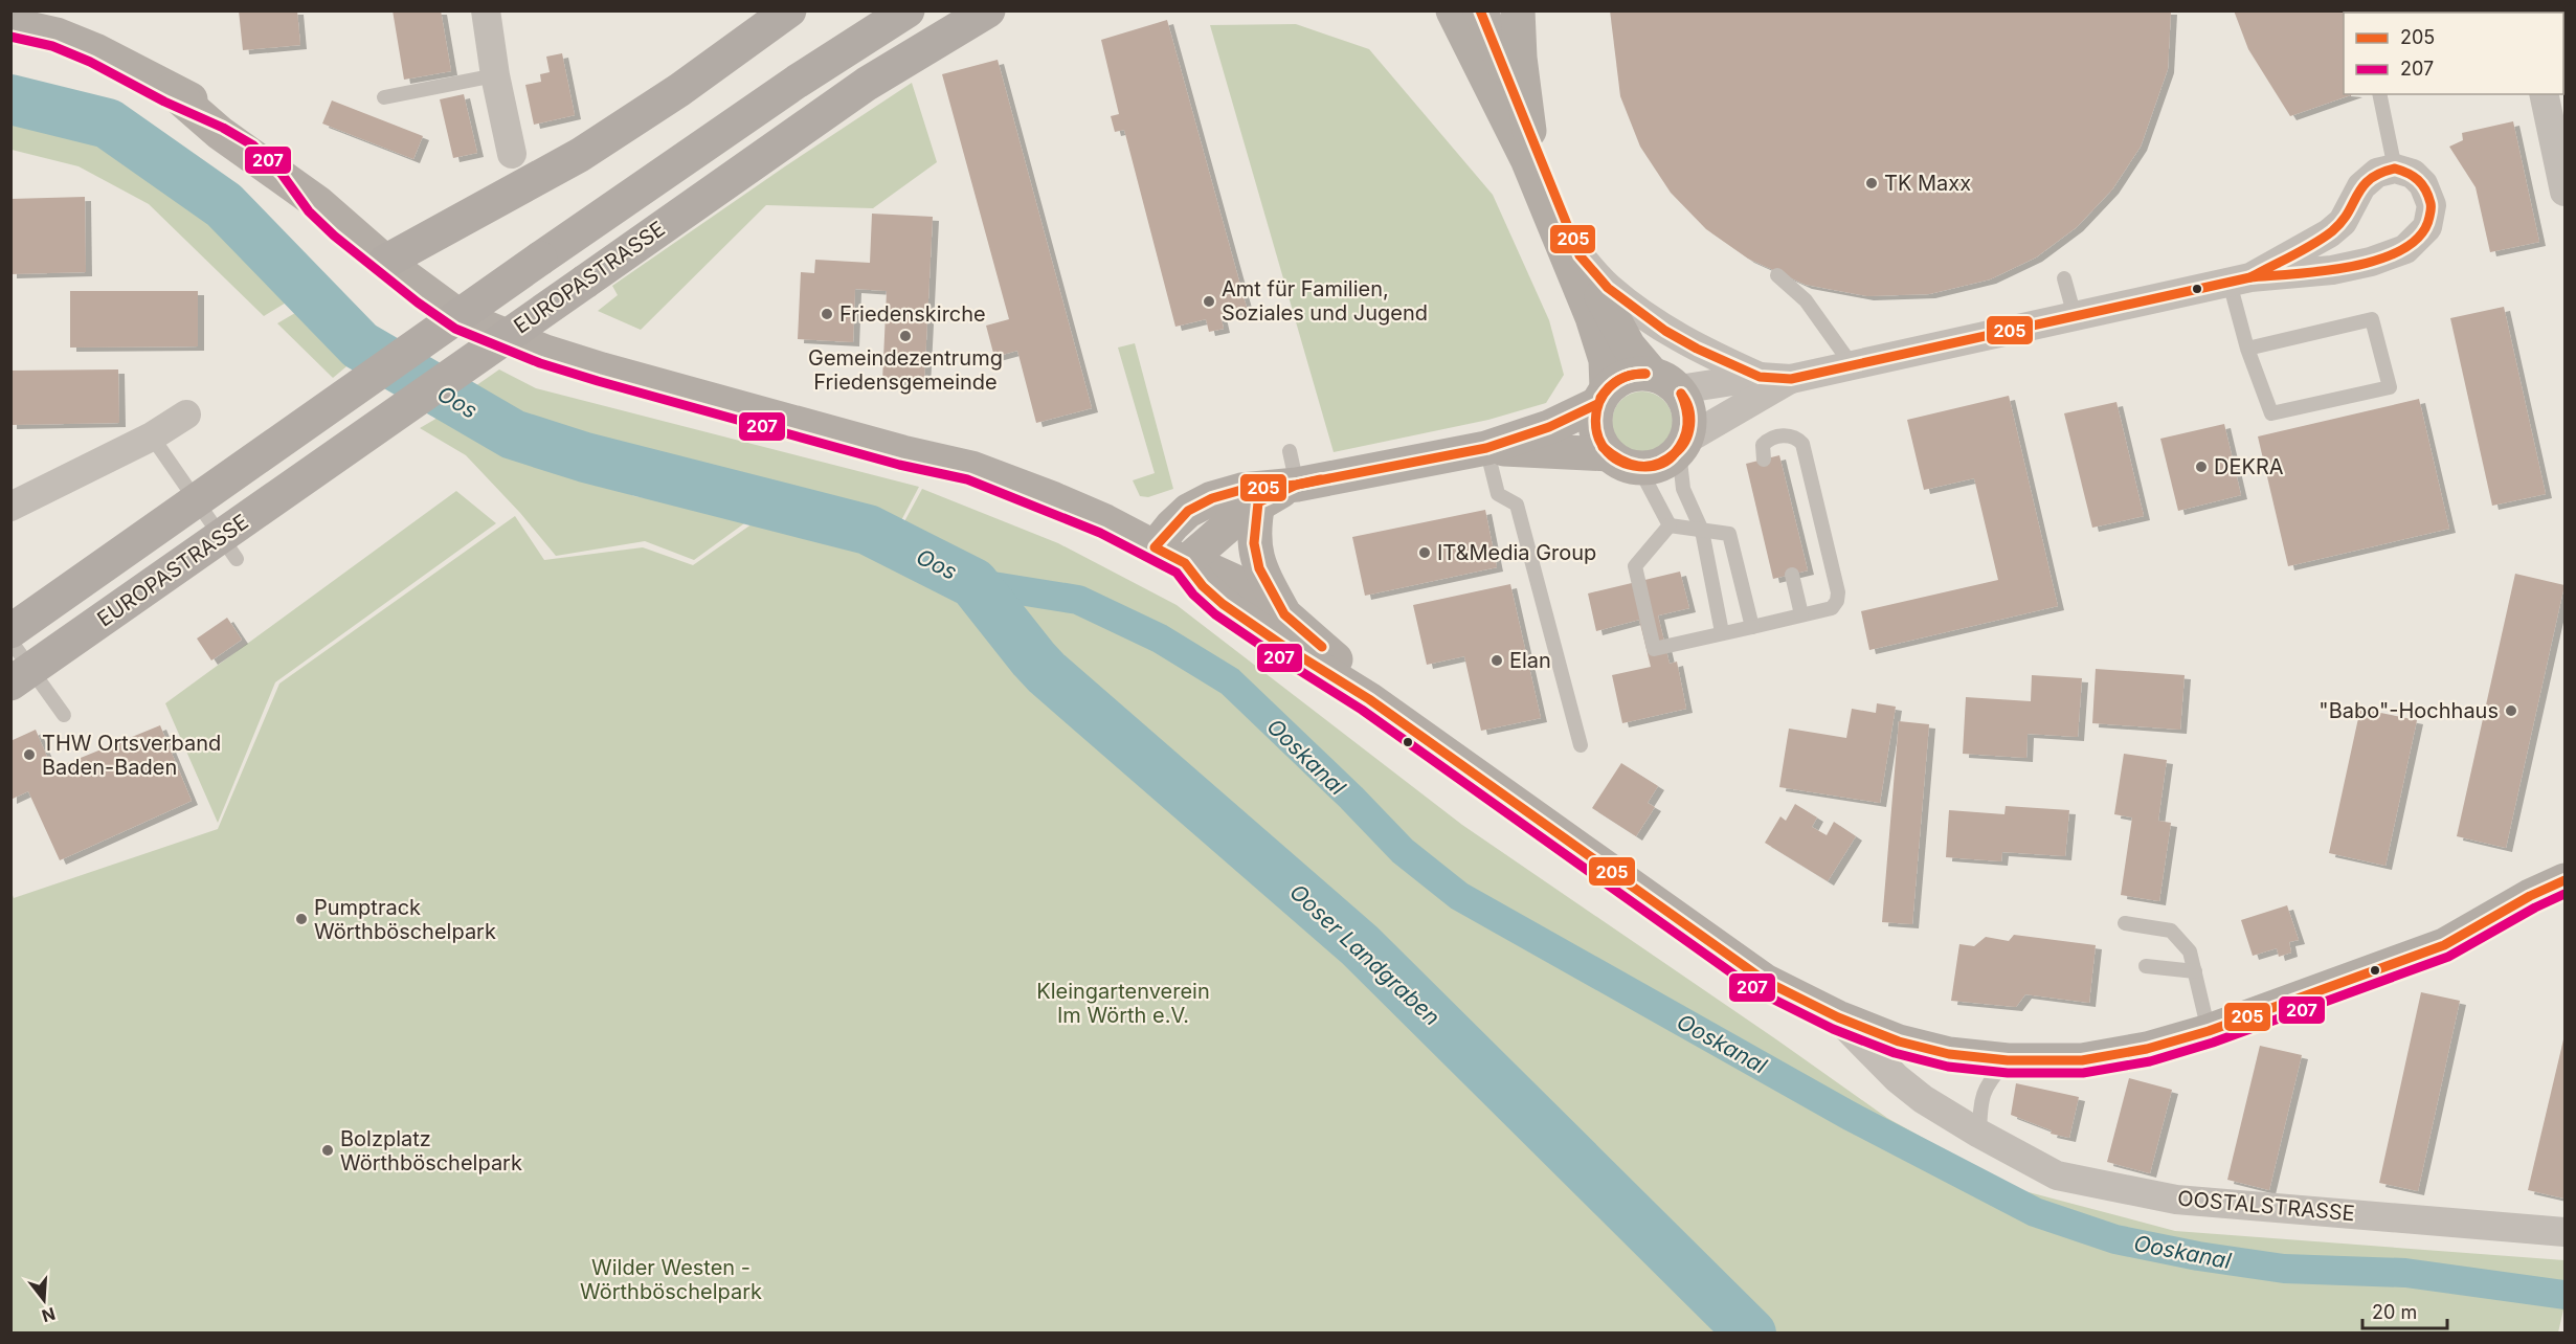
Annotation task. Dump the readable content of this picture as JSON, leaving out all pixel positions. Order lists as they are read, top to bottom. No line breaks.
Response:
{"streets":{"main road":["EUROPASTRASSE"],"street":["OOSTALSTRASSE"]},"water":["Oos","Ooskanal","Ooser Landgraben"],"parks":["Kleingartenverein Im Wörth e.V.","Wilder Westen - Wörthböschelpark"],"places":["TK Maxx","Amt für Familien, Soziales und Jugend","Friedenskirche","Gemeindezentrumg Friedensgemeinde","DEKRA","IT&Media Group","Elan","\"Babo\"-Hochhaus","THW Ortsverband Baden-Baden","Pumptrack Wörthböschelpark","Bolzplatz Wörthböschelpark"],"lines":["transit line 205","transit line 207"],"legend":["205","207"],"scale_bar":"20 m","north":"bottom"}
